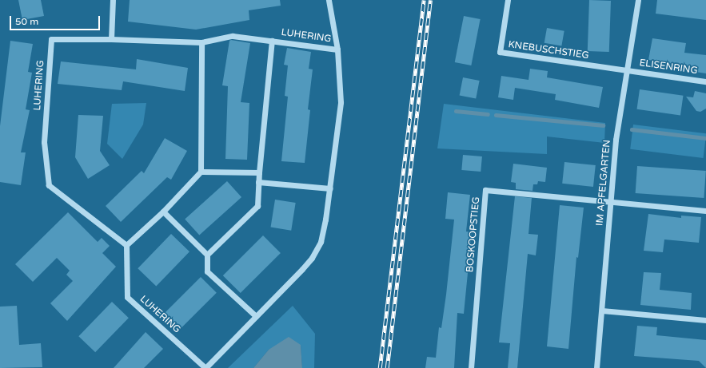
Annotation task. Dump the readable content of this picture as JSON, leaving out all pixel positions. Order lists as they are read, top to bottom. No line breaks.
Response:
{"streets":{"street":["LUHERING","KNEBUSCHSTIEG","ELISENRING","IM APFELGARTEN","BOSKOOPSTIEG"]},"crossings":[["KNEBUSCHSTIEG","ELISENRING"],["KNEBUSCHSTIEG","IM APFELGARTEN"],["ELISENRING","IM APFELGARTEN"],["IM APFELGARTEN","BOSKOOPSTIEG"]],"scale_bar":"50 m"}
